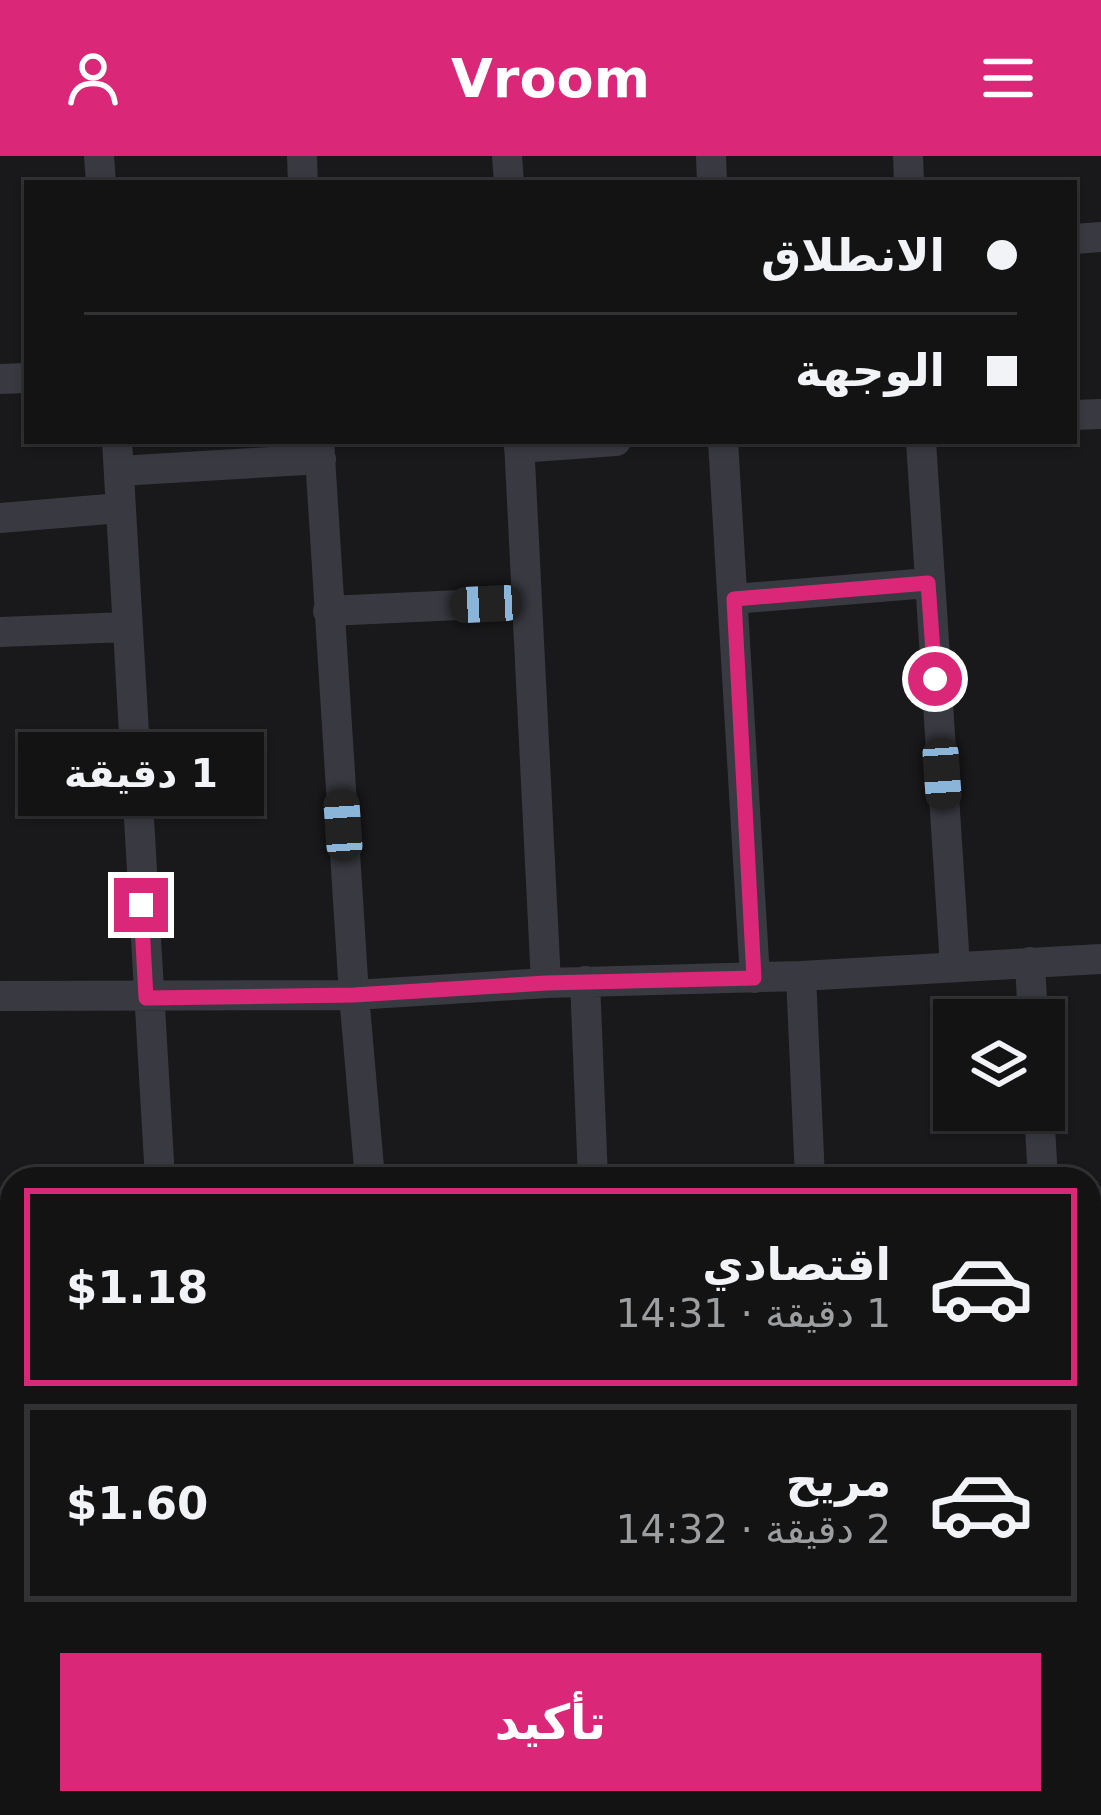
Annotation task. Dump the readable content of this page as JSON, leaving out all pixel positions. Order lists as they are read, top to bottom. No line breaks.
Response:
{"page":{"header":"Vroom","banner":["الانطلاق","الوجهة"],"bubble":"1 دقيقة","list":[{"name":"اقتصادي","note":"1 دقيقة · 14:31","value":"$1.18"},{"name":"مريح","note":"2 دقيقة · 14:32","value":"$1.60"}],"buttons":"تأكيد"}}
